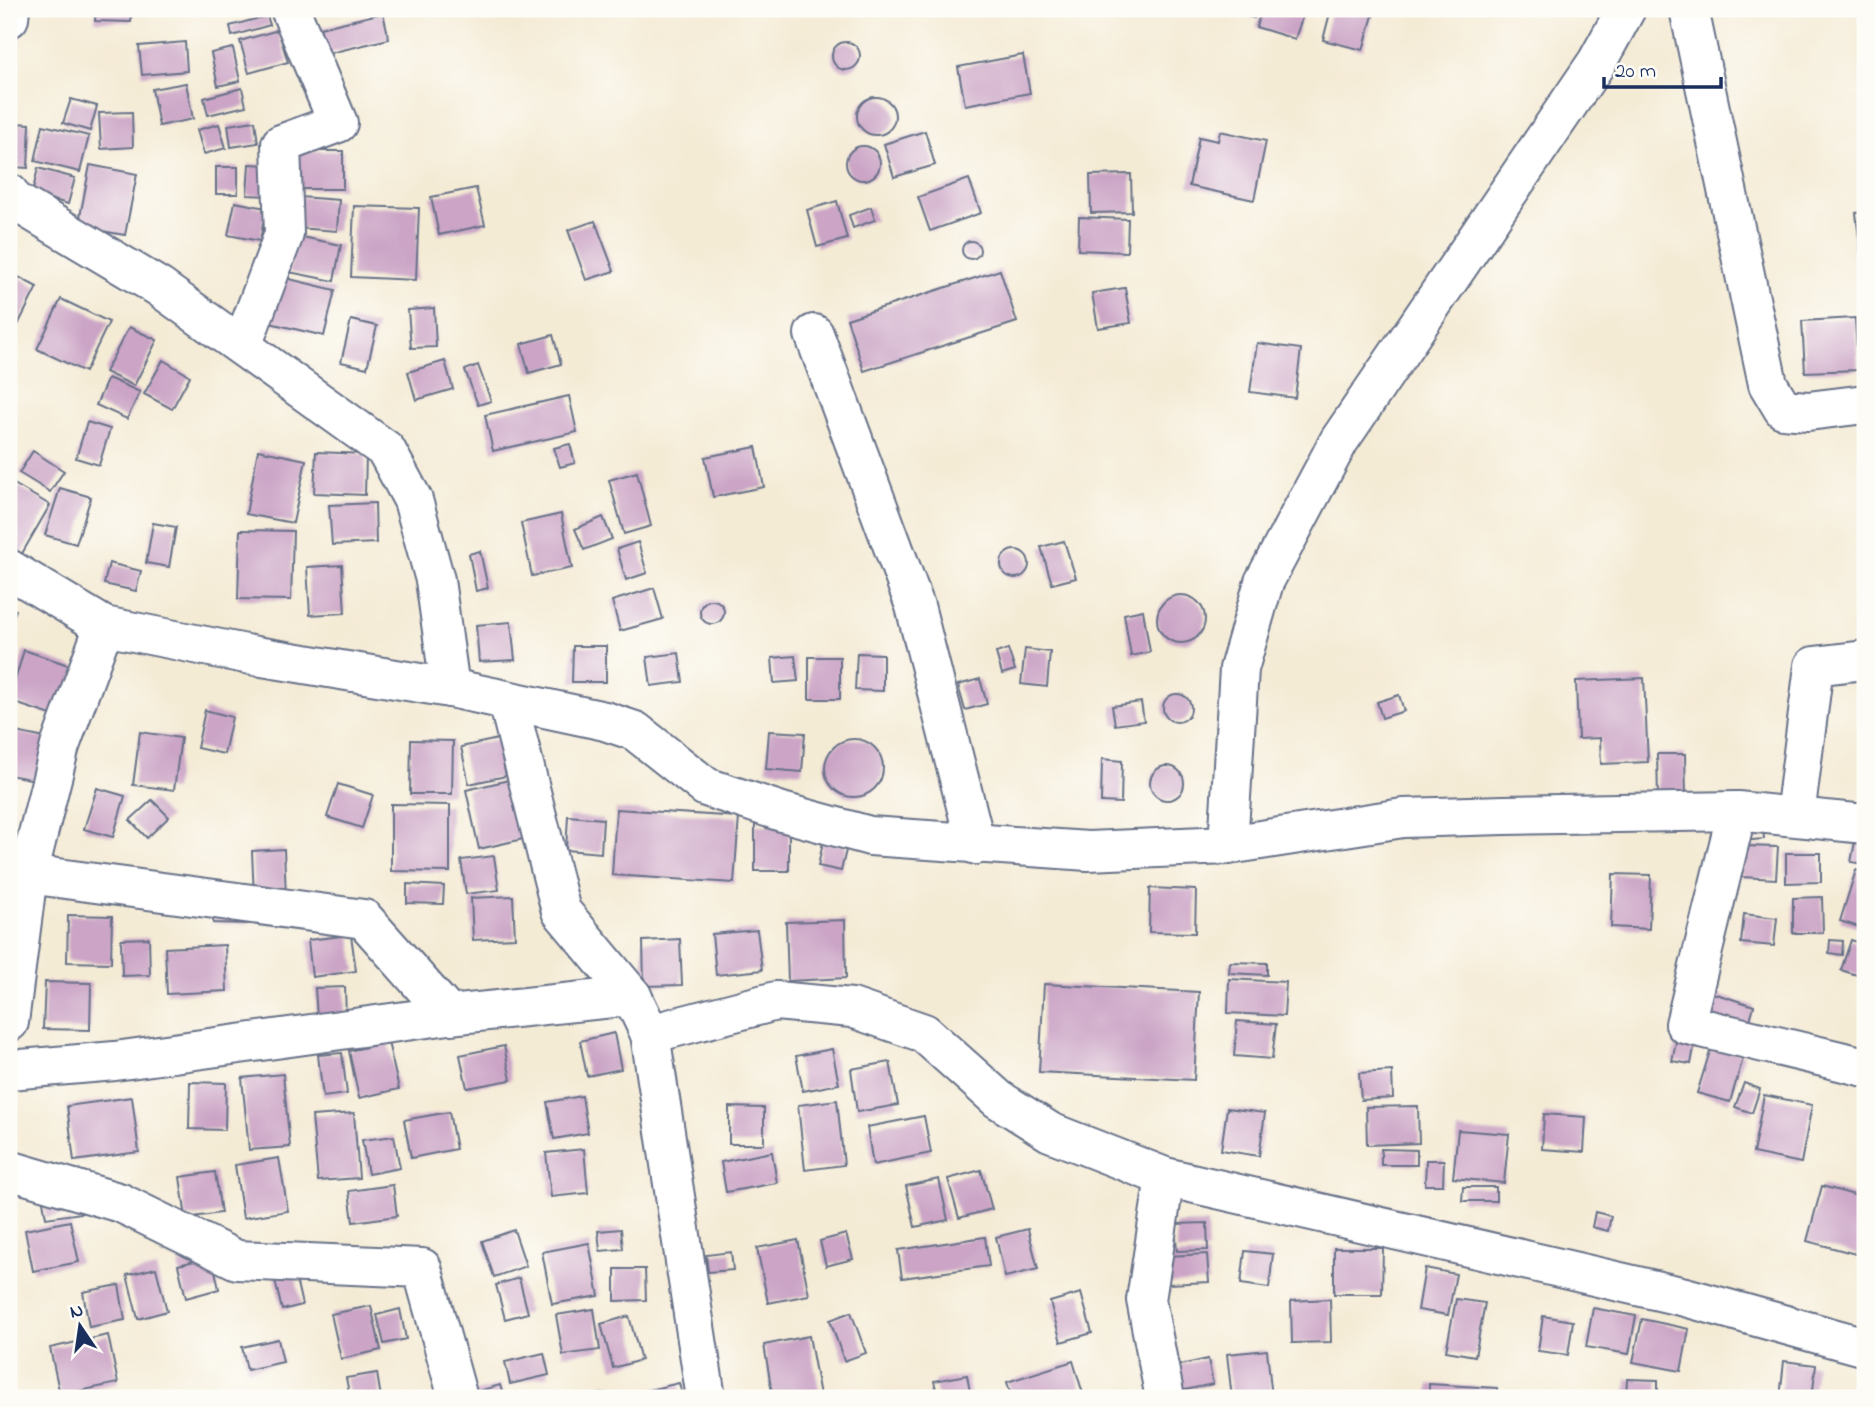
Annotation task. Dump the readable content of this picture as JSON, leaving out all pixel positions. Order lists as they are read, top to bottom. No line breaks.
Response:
{"scale_bar":"20 m","north":"top"}
